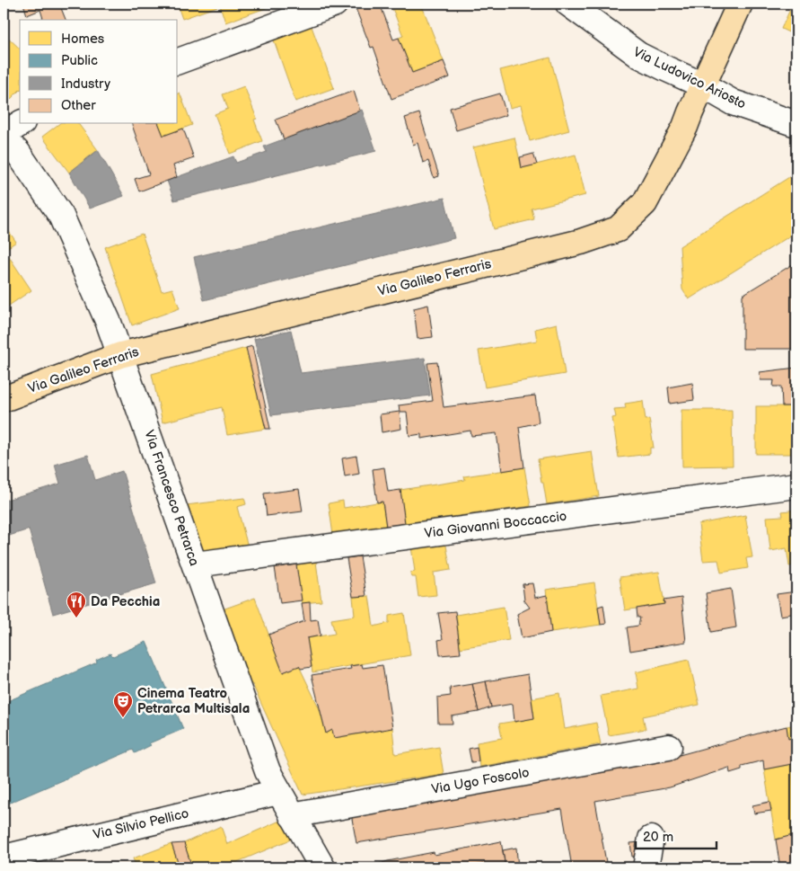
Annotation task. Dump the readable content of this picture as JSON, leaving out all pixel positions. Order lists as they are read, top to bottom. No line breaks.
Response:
{"streets":{"main road":["Via Galileo Ferraris"],"street":["Via Ludovico Ariosto","Via Francesco Petrarca","Via Giovanni Boccaccio","Via Ugo Foscolo","Via Silvio Pellico"]},"crossings":[["Via Ludovico Ariosto","Via Galileo Ferraris"],["Via Galileo Ferraris","Via Francesco Petrarca"],["Via Francesco Petrarca","Via Giovanni Boccaccio"],["Via Francesco Petrarca","Via Ugo Foscolo"],["Via Francesco Petrarca","Via Silvio Pellico"]],"places":{"restaurant":["Da Pecchia"],"theatre":["Cinema Teatro Petrarca Multisala"]},"legend":["Homes","Public","Industry","Other"],"scale_bar":"20 m"}
